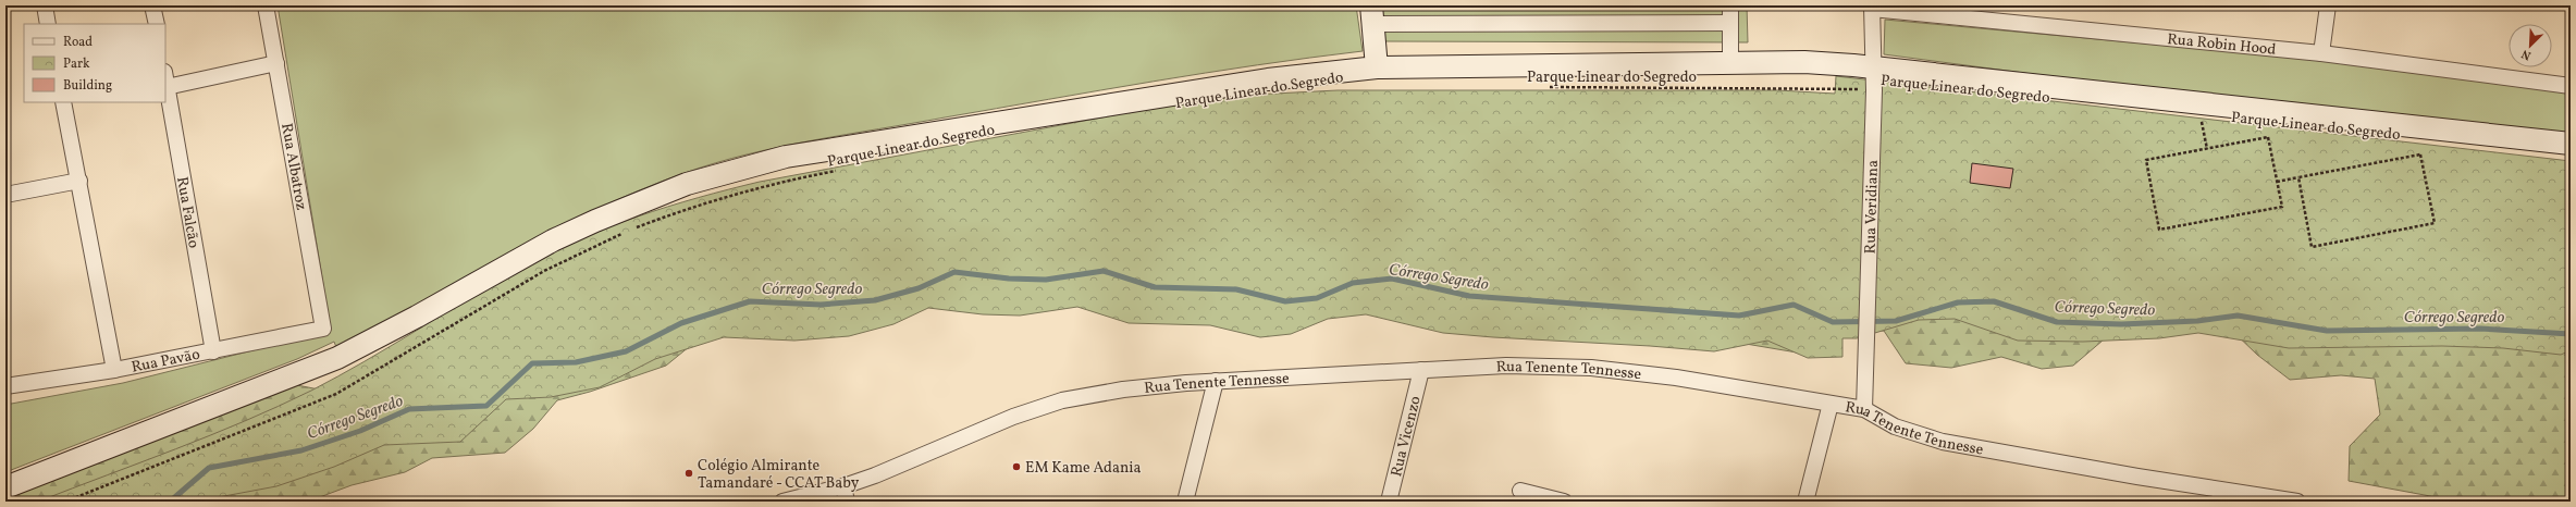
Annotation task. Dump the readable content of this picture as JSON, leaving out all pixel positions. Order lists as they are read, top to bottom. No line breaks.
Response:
{"streets":{"street":["Rua Robin Hood","Rua Albatroz","Rua Veridiana","Rua Falcão","Rua Pavão","Rua Tenente Tennesse","Rua Vicenzo"],"path":["Parque Linear do Segredo"]},"crossings":[["Rua Robin Hood","Rua Veridiana"],["Parque Linear do Segredo","Rua Veridiana"],["Rua Albatroz","Rua Pavão"],["Rua Veridiana","Rua Tenente Tennesse"],["Rua Falcão","Rua Pavão"],["Rua Tenente Tennesse","Rua Vicenzo"]],"water":["Córrego Segredo"],"places":["EM Kame Adania","Colégio Almirante Tamandaré - CCAT Baby"],"legend":["Road","Park","Building"],"north":"bottom left"}
